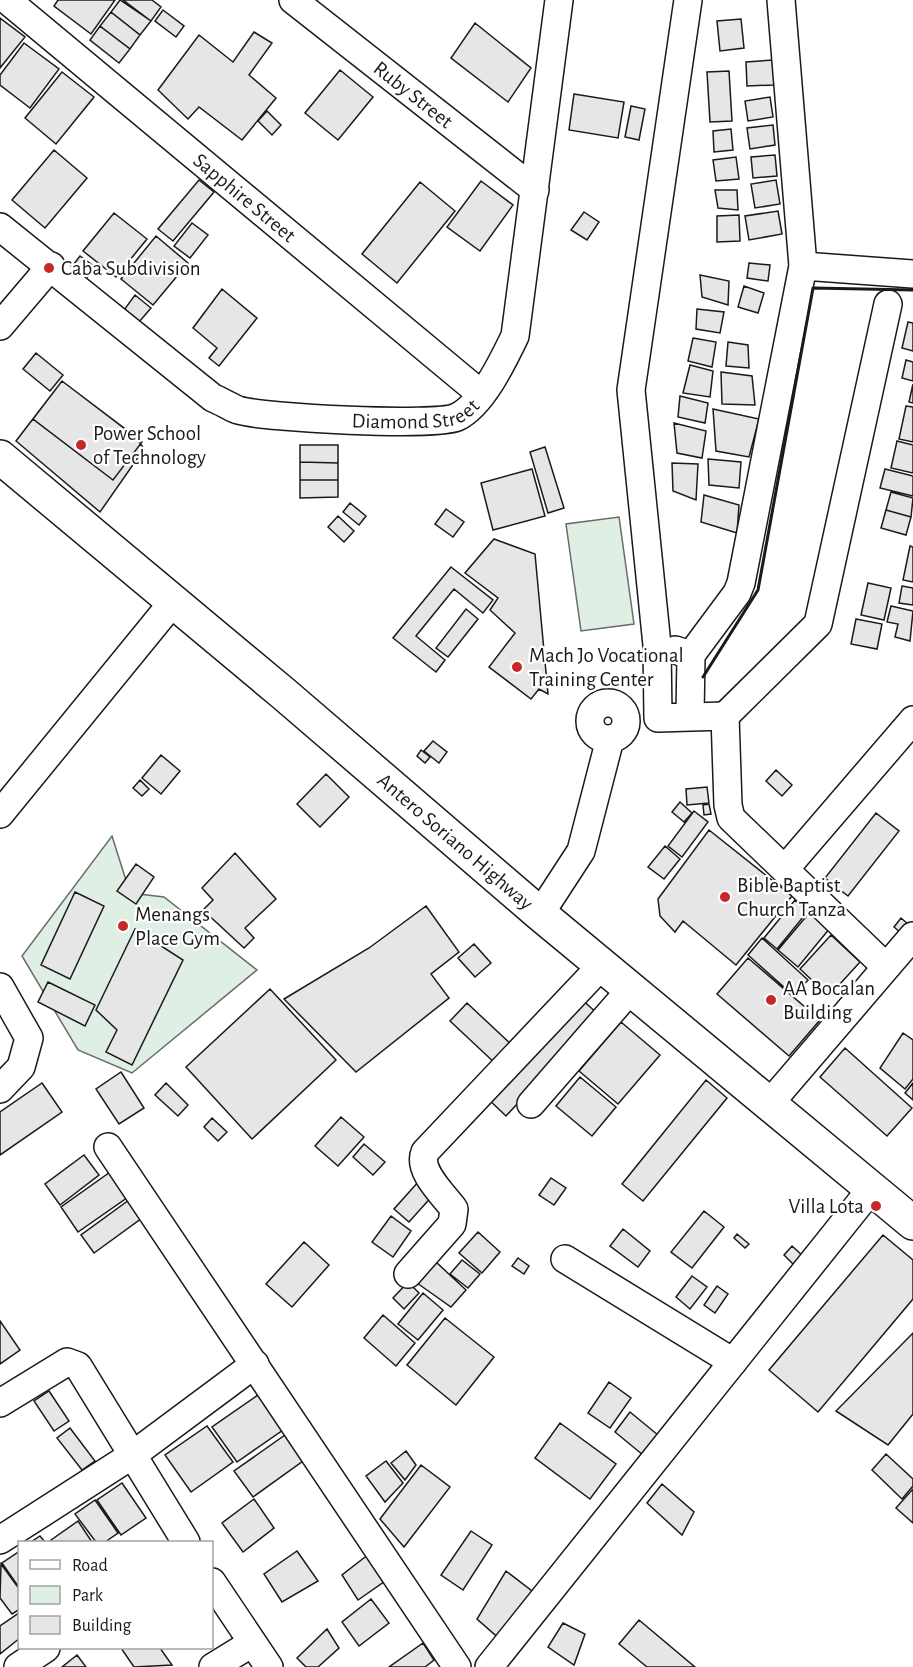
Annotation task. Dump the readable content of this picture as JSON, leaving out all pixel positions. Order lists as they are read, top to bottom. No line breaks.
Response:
{"streets":{"main road":["Antero Soriano Highway"],"street":["Ruby Street","Sapphire Street","Diamond Street"]},"crossings":[["Ruby Street","Diamond Street"],["Sapphire Street","Diamond Street"]],"places":["Caba Subdivision","Power School of Technology","Mach Jo Vocational Training Center","Bible Baptist Church Tanza","Menangs Place Gym","AA Bocalan Building","Villa Lota"],"legend":["Road","Park","Building"]}
